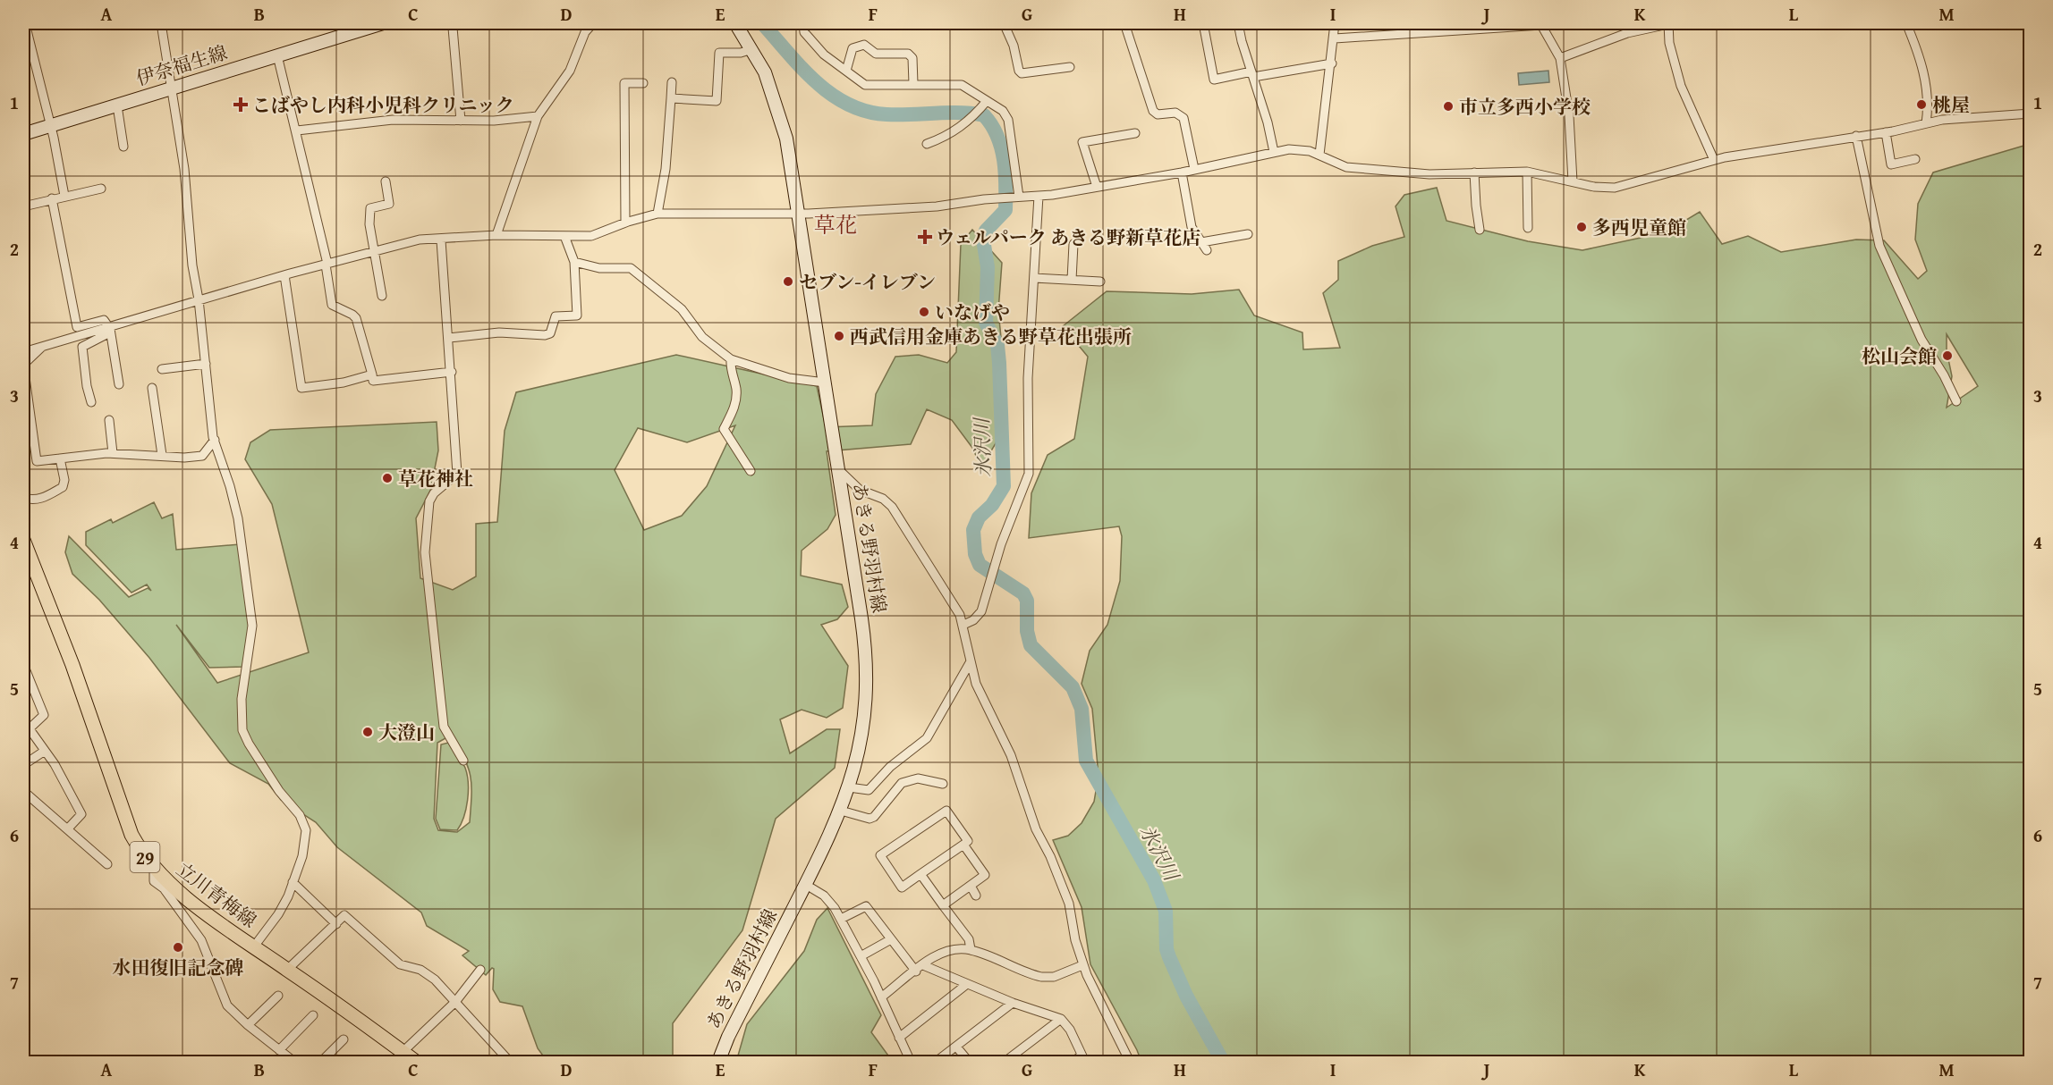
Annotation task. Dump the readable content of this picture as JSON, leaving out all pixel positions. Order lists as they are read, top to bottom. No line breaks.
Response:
{"streets":{"main road":["伊奈福生線","あきる野羽村線","29","立川青梅線"]},"districts":["草花"],"water":["氷沢川"],"places":{"health":["こばやし内科小児科クリニック","ウェルパーク あきる野新草花店"],"other":["桃屋","市立多西小学校","多西児童館","セブン-イレブン","いなげや","西武信用金庫あきる野草花出張所","松山会館","草花神社","大澄山","水田復旧記念碑"]},"grid":{"columns":["A","B","C","D","E","F","G","H","I","J","K","L","M"],"rows":["1","2","3","4","5","6","7"]}}
